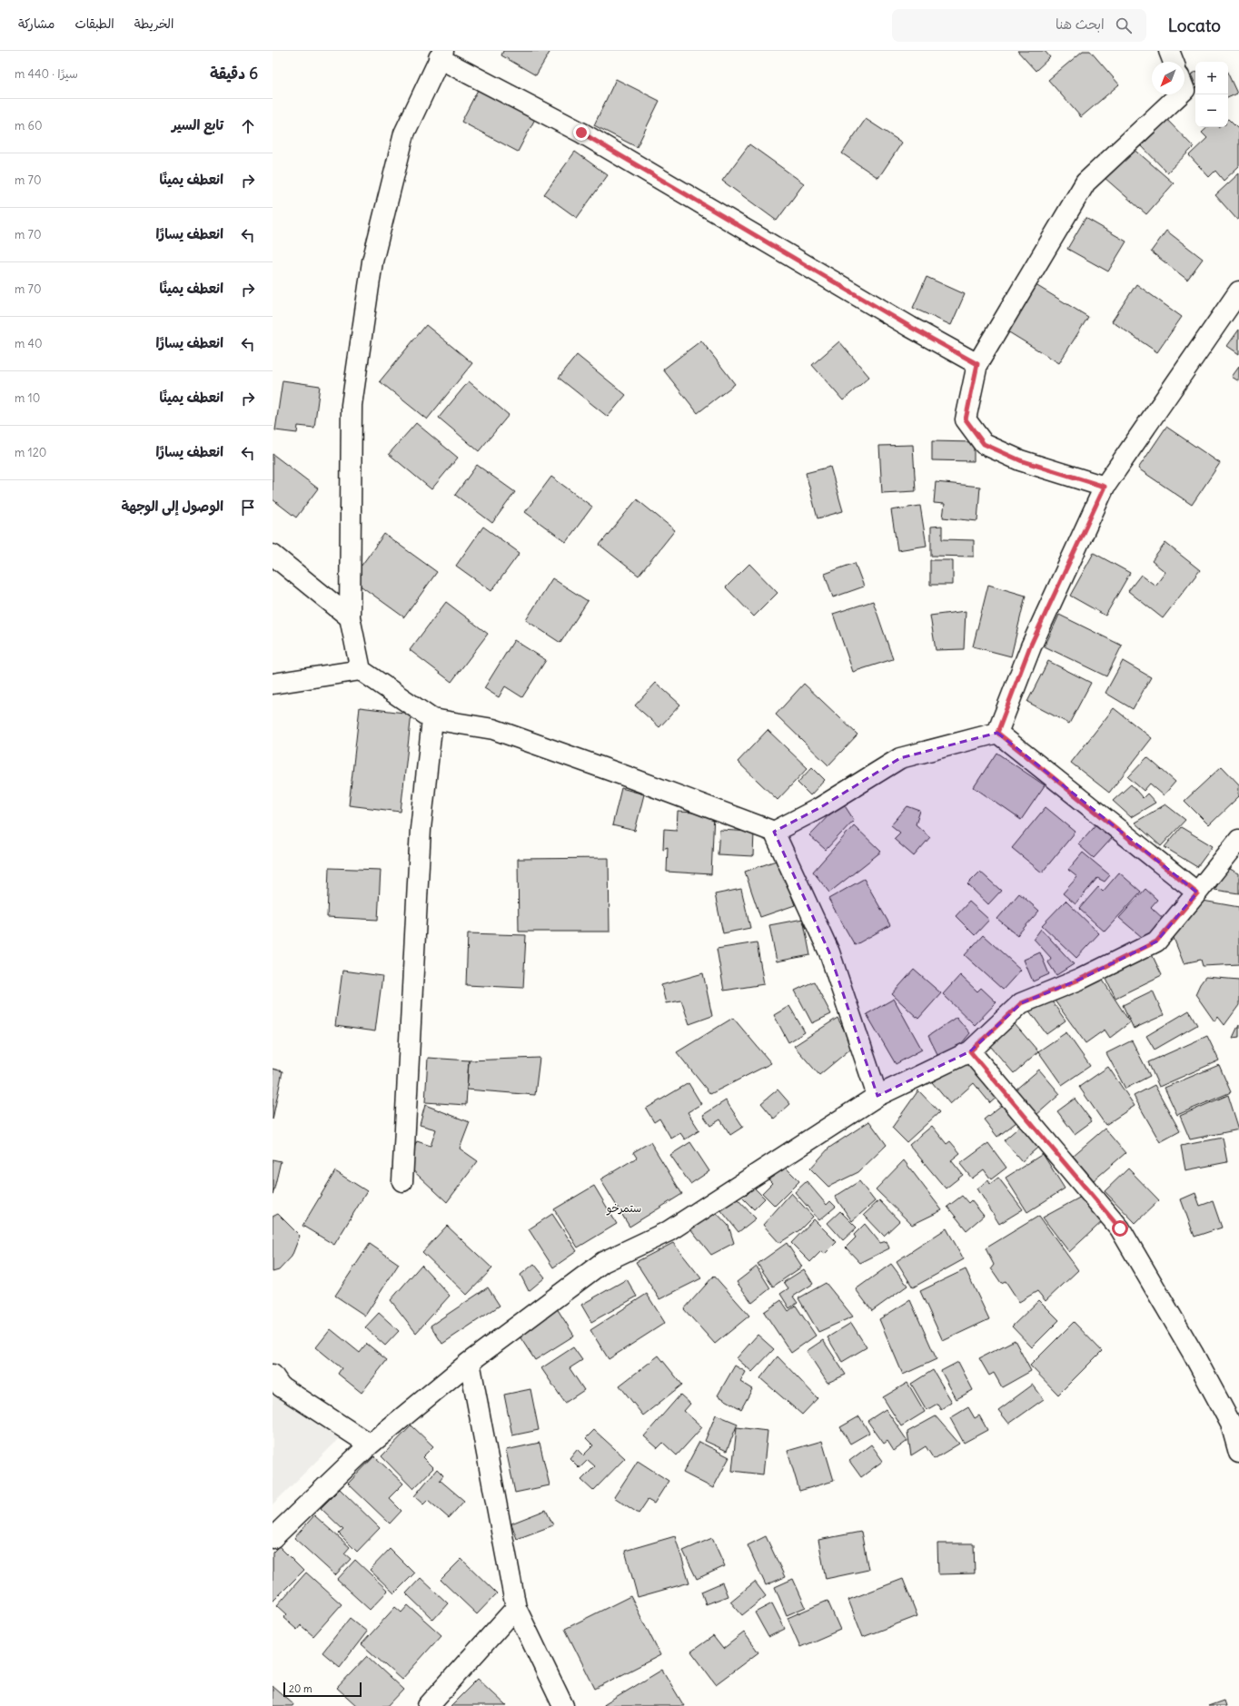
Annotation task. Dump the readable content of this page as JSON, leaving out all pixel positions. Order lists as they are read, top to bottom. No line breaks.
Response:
{"districts":["ستمرخو"],"scale_bar":"20 m","north":"bottom left","page":{"header":"Locato","search":"ابحث هنا","nav":["الخريطة","الطبقات","مشاركة"],"heading":["6 دقيقة","سيرًا · 440 m"],"map_buttons":["+","−"],"list":[["تابع السير","60 m"],["انعطف يمينًا","70 m"],["انعطف يسارًا","70 m"],["انعطف يمينًا","70 m"],["انعطف يسارًا","40 m"],["انعطف يمينًا","10 m"],["انعطف يسارًا","120 m"],"الوصول إلى الوجهة"],"scale":"20 m"}}
